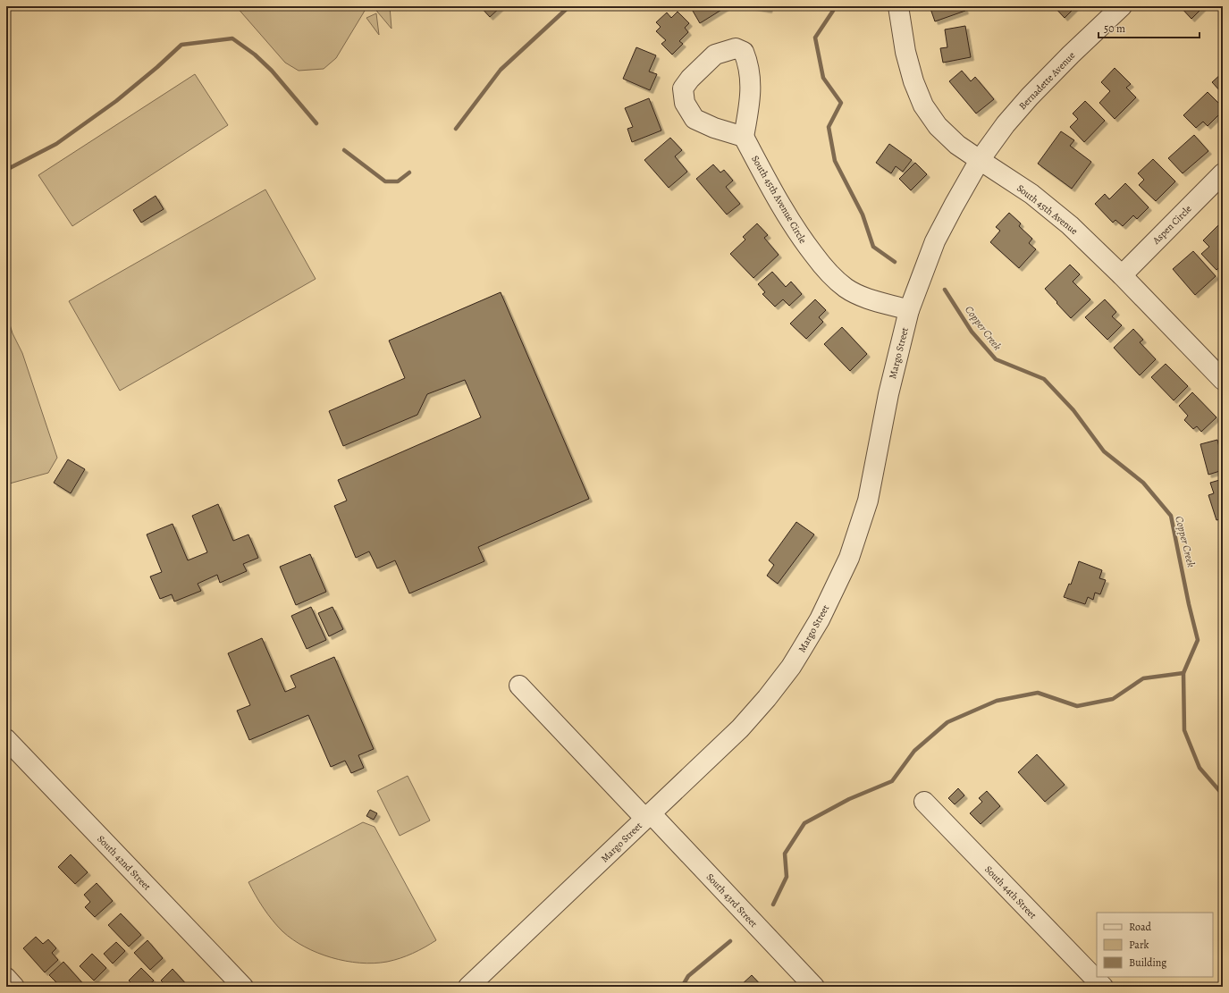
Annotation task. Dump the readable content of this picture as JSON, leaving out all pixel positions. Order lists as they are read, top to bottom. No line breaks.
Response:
{"streets":{"street":["Bernadette Avenue","South 45th Avenue Circle","South 45th Avenue","Aspen Circle","Margo Street","South 42nd Street","South 44th Street","South 43rd Street"]},"crossings":[["Bernadette Avenue","South 45th Avenue"],["Bernadette Avenue","Margo Street"],["South 45th Avenue Circle","Margo Street"],["South 45th Avenue","Aspen Circle"],["South 45th Avenue","Margo Street"],["Margo Street","South 43rd Street"]],"water":["Copper Creek"],"legend":["Road","Park","Building"],"scale_bar":"50 m"}
